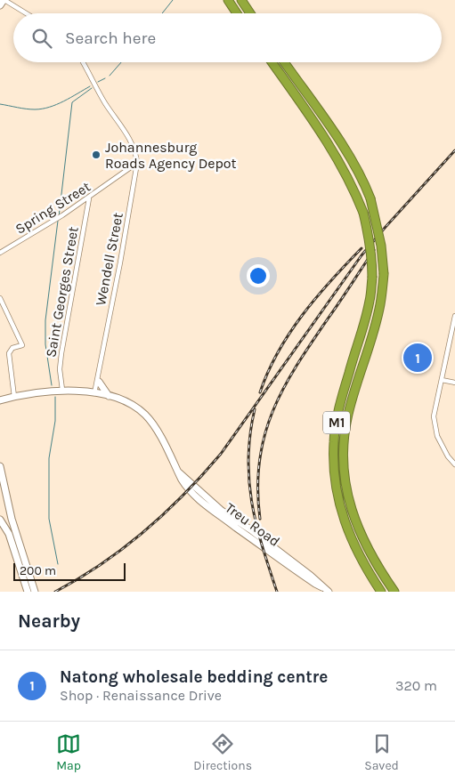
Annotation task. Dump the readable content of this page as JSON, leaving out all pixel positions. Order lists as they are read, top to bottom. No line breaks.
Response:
{"streets":{"highway":["M1"],"street":["Spring Street","Wendell Street","Saint Georges Street","Treu Road"]},"crossings":[["Spring Street","Wendell Street"],["Spring Street","Saint Georges Street"],["Wendell Street","Treu Road"],["Saint Georges Street","Treu Road"]],"places":["Johannesburg Roads Agency Depot"],"scale_bar":"200 m","page":{"search":"Search here","pins":"1","scale":"200 m","heading":"Nearby","list":[{"mark":"1","name":"Natong wholesale bedding centre","note":"Shop · Renaissance Drive","value":"320 m"}],"nav":["Map","Directions","Saved"]}}
